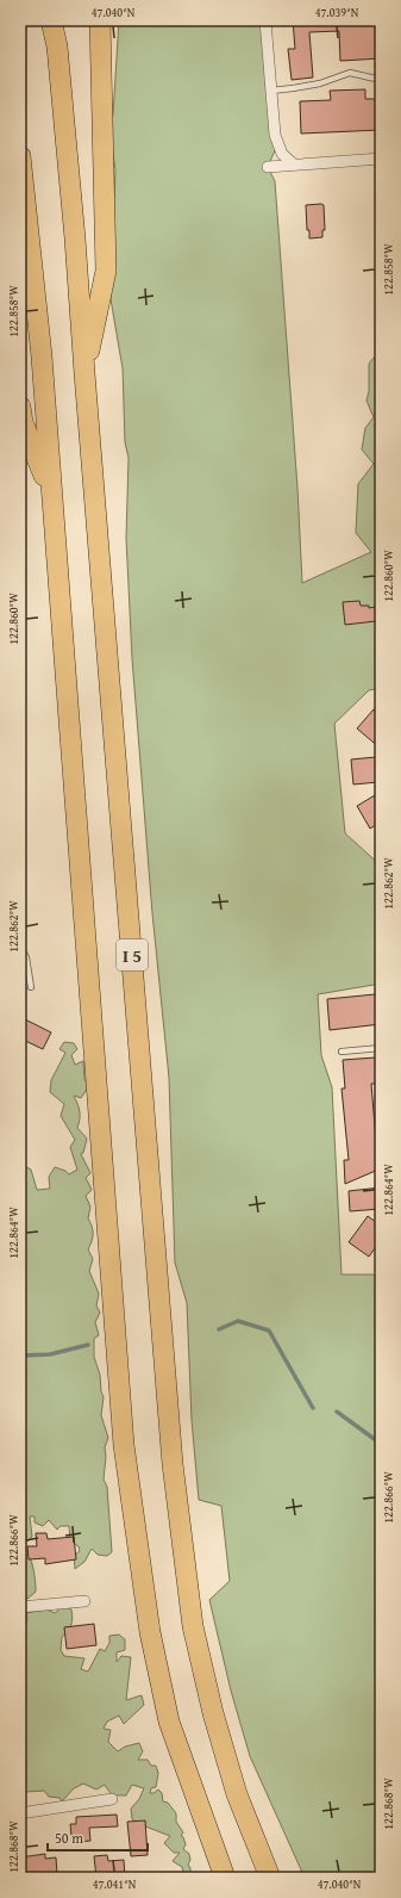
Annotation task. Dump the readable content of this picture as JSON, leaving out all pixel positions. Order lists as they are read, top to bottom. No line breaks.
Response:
{"streets":{"highway":["I 5"]},"scale_bar":"50 m","coordinates":["47.040°N","47.039°N","122.858°W","122.860°W","122.862°W","122.864°W","122.866°W","122.868°W","47.041°N"]}
